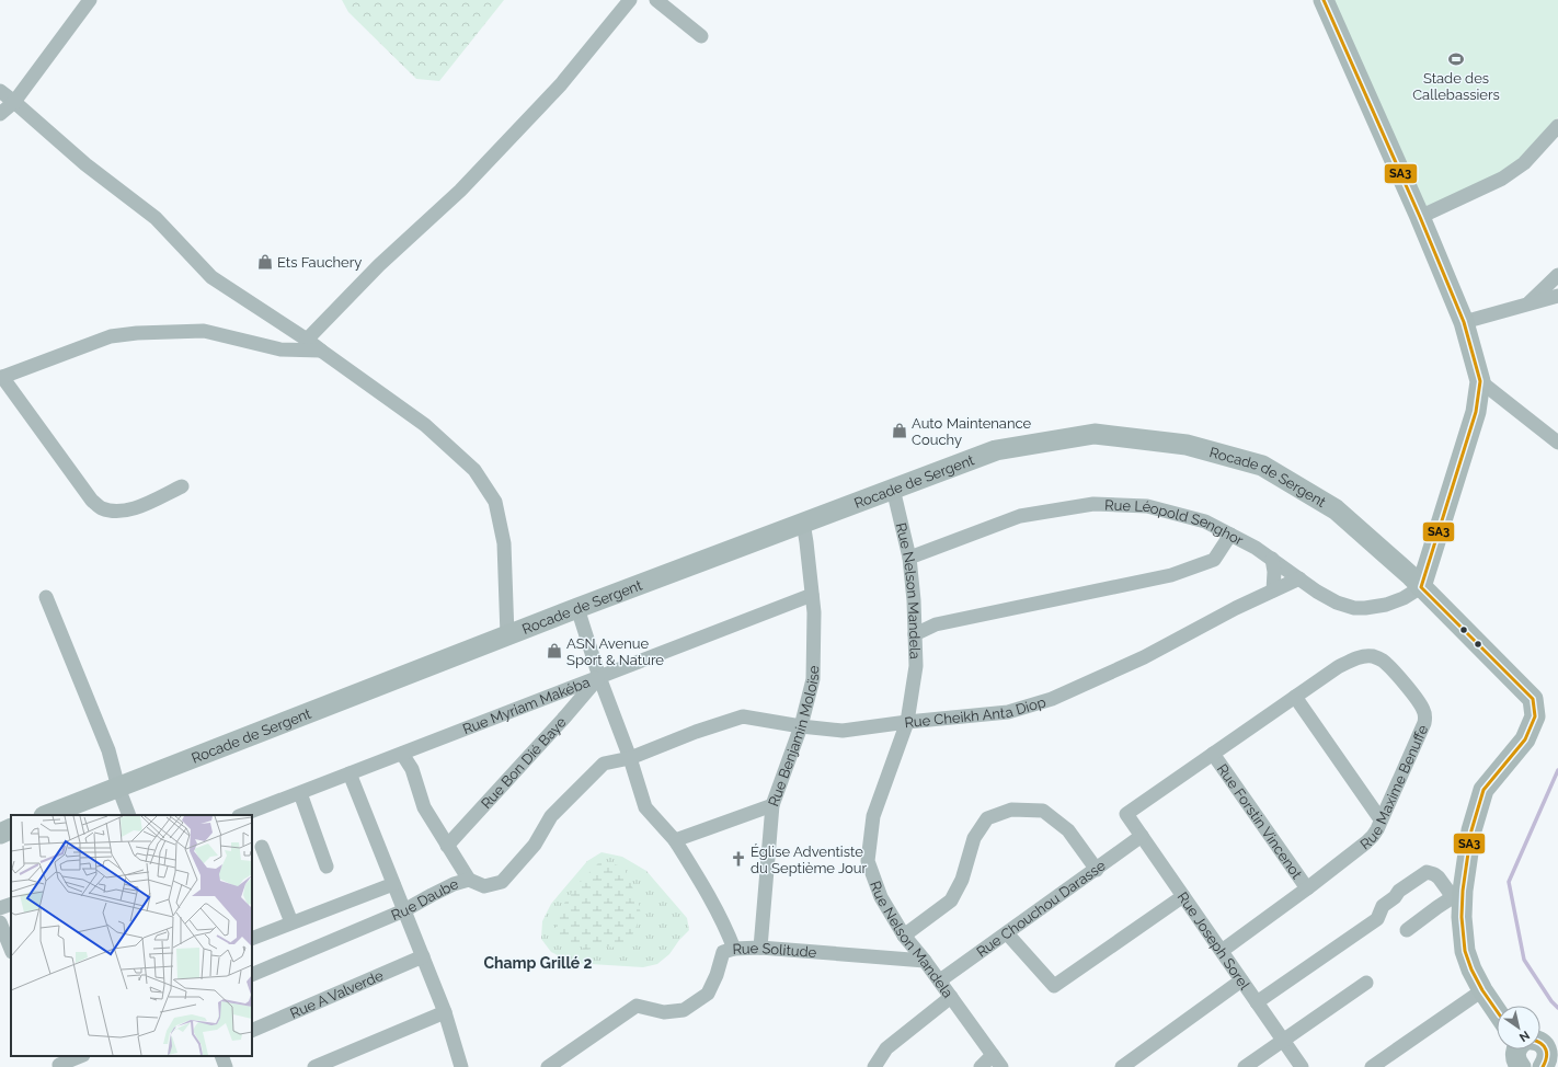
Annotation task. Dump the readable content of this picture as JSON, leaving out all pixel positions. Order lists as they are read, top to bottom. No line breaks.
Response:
{"streets":{"main road":["Rocade de Sergent"],"street":["Rue Léopold Senghor","Rue Nelson Mandela","Rue Myriam Makéba","Rue Cheikh Anta Diop","Rue Benjamin Moloïse","Rue Bon Dié Baye","Rue Maxime Benuffe","Rue Forstin Vincenot","Rue Daube","Rue Chouchou Darasse","Rue Joseph Sorel","Rue Solitude","Rue A Valverde"]},"crossings":[["Rocade de Sergent","Rue Léopold Senghor"],["Rocade de Sergent","Rue Nelson Mandela"],["Rocade de Sergent","Rue Benjamin Moloïse"],["Rue Léopold Senghor","Rue Nelson Mandela"],["Rue Léopold Senghor","Rue Cheikh Anta Diop"],["Rue Nelson Mandela","Rue Cheikh Anta Diop"],["Rue Nelson Mandela","Rue Chouchou Darasse"],["Rue Nelson Mandela","Rue Solitude"],["Rue Myriam Makéba","Rue Benjamin Moloïse"],["Rue Myriam Makéba","Rue Bon Dié Baye"],["Rue Cheikh Anta Diop","Rue Benjamin Moloïse"],["Rue Cheikh Anta Diop","Rue Daube"],["Rue Benjamin Moloïse","Rue Solitude"],["Rue Maxime Benuffe","Rue Forstin Vincenot"],["Rue Maxime Benuffe","Rue Joseph Sorel"],["Rue Chouchou Darasse","Rue Joseph Sorel"]],"districts":["Champ Grillé 2"],"places":{"sports":["Stade des Callebassiers"],"shop":["Ets Fauchery","Auto Maintenance Couchy","ASN Avenue Sport & Nature"],"church":["Église Adventiste du Septième Jour"]},"lines":["transit line SA3"],"north":"bottom right"}
